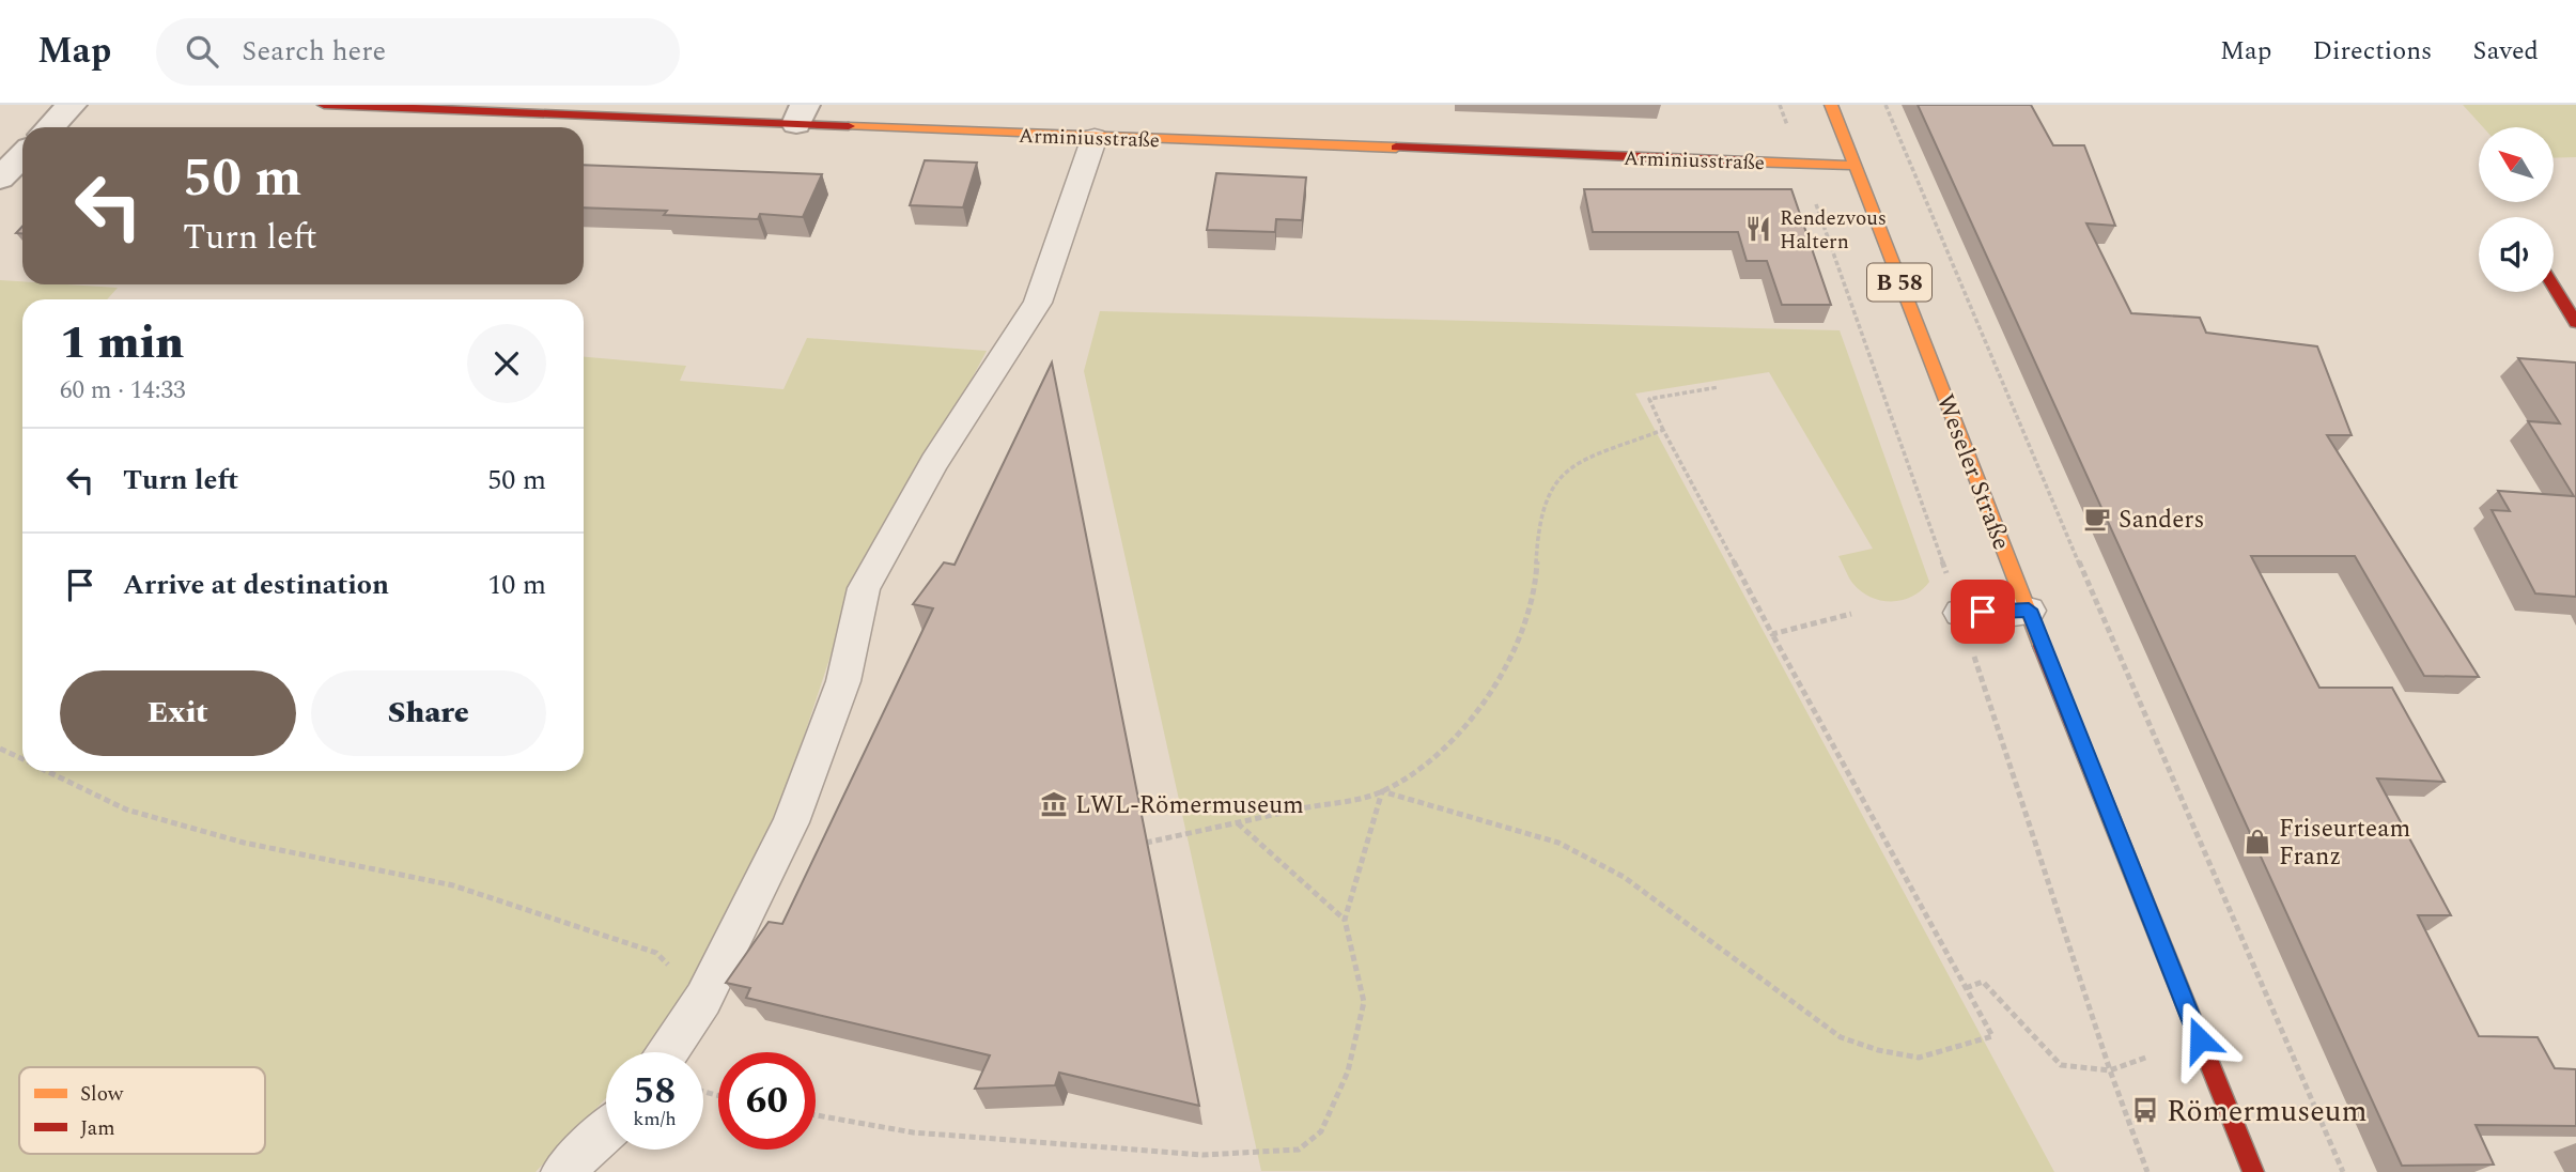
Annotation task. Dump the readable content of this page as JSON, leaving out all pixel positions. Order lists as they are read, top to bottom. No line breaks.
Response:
{"streets":{"street":["Arminiusstraße","B 58","Weseler Straße"]},"crossings":[["Arminiusstraße","Weseler Straße"]],"places":{"restaurant":["Rendezvous Haltern"],"cafe":["Sanders"],"museum":["LWL-Römermuseum"],"shop":["Friseurteam Franz"],"bus stop":["Römermuseum"]},"legend":["Slow","Jam"],"north":"top left","page":{"header":"Map","search":"Search here","nav":["Map","Directions","Saved"],"turn":["50 m","Turn left"],"heading":["1 min","60 m · 14:33"],"list":[{"name":"Turn left","value":"50 m"},{"name":"Arrive at destination","value":"10 m"}],"buttons":["Exit","Share"],"speed":"58 km/h","limit":"60"}}
